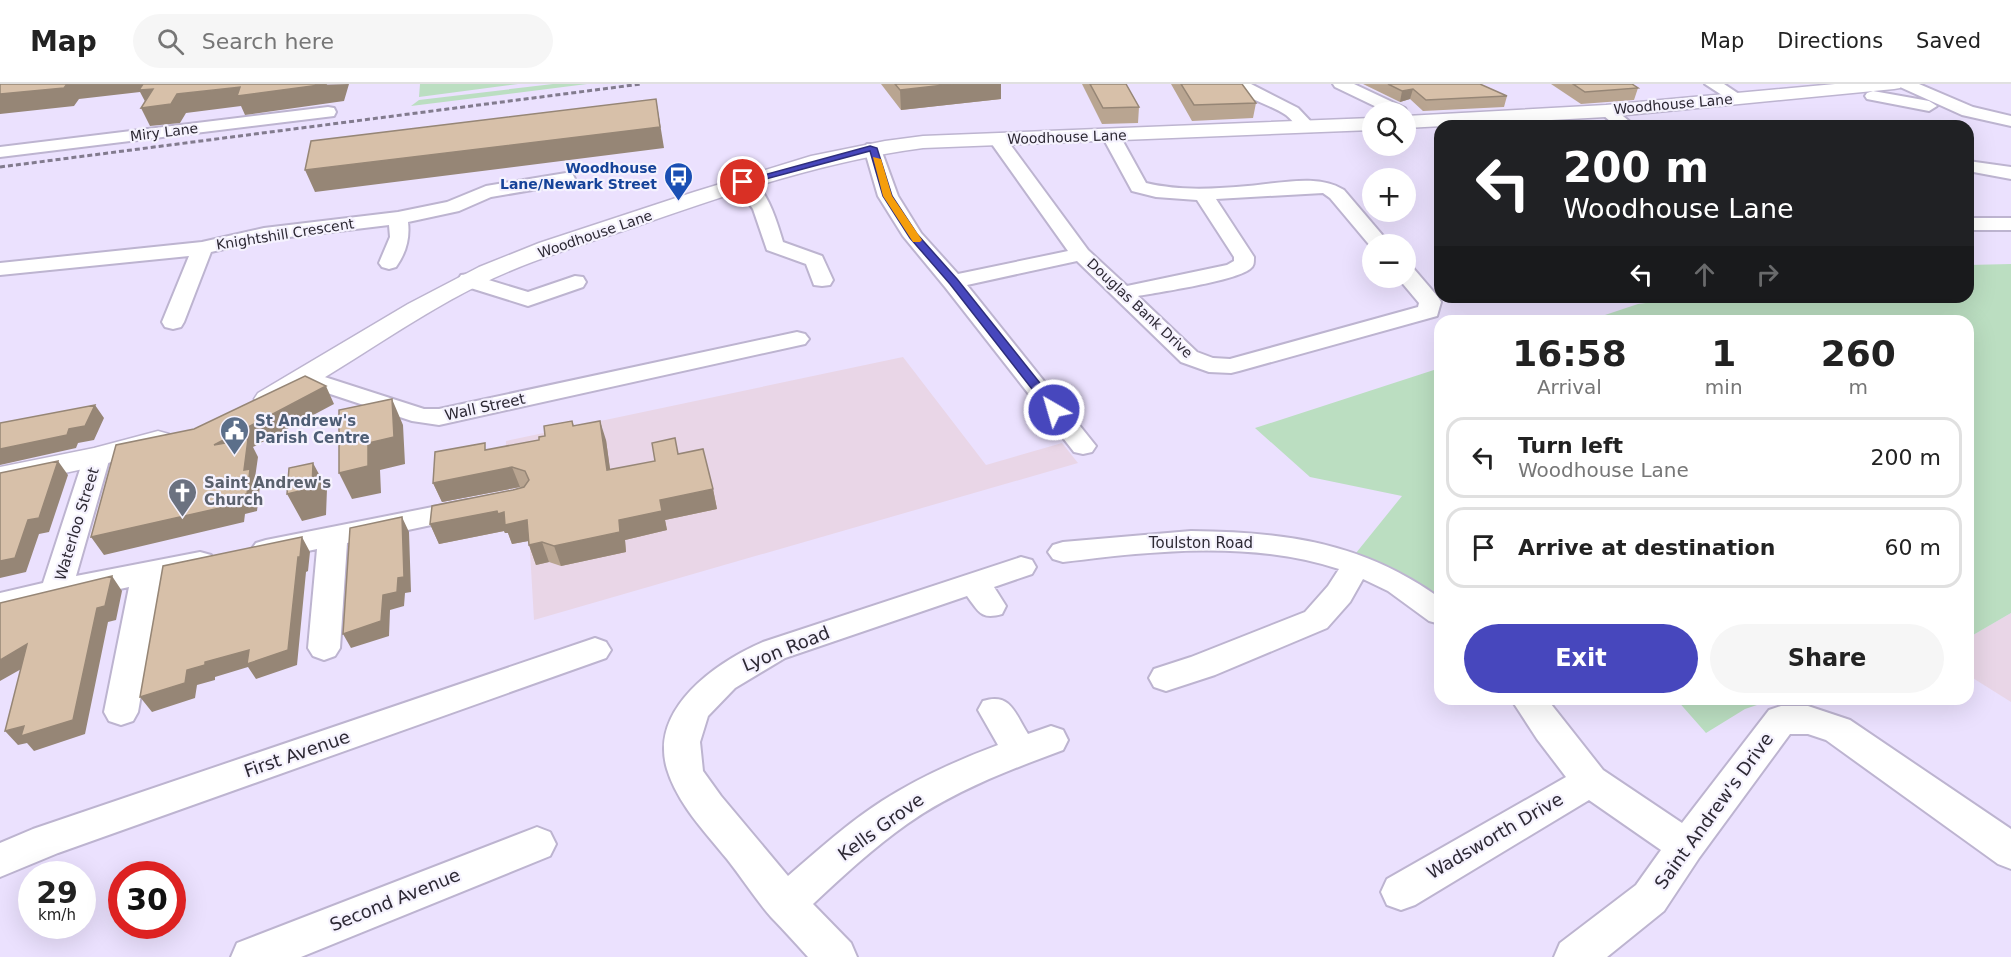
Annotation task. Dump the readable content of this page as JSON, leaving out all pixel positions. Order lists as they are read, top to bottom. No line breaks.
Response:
{"streets":{"main road":["Woodhouse Lane"],"street":["Miry Lane","Knightshill Crescent","Douglas Bank Drive","Wall Street","Waterloo Street","Toulston Road","Lyon Road","First Avenue","Saint Andrew's Drive","Kells Grove","Wadsworth Drive","Second Avenue"]},"crossings":[["Woodhouse Lane","Douglas Bank Drive"],["Woodhouse Lane","Wall Street"],["Lyon Road","Kells Grove"]],"places":{"bus stop":["Woodhouse Lane/Newark Street"],"public building":["St Andrew's Parish Centre"],"church":["Saint Andrew's Church"]},"page":{"header":"Map","search":"Search here","nav":["Map","Directions","Saved"],"map_buttons":["+","−"],"turn":["200 m","Woodhouse Lane"],"eta":["16:58","Arrival","1","min","260","m"],"list":[{"name":"Turn left","note":"Woodhouse Lane","value":"200 m"},{"name":"Arrive at destination","value":"60 m"}],"buttons":["Exit","Share"],"speed":"29 km/h","limit":"30"}}
